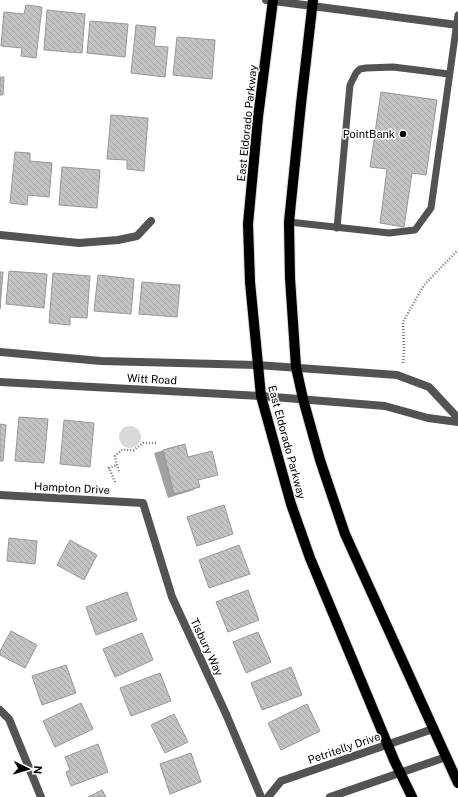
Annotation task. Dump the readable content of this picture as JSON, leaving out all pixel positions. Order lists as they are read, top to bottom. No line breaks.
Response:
{"streets":{"main road":["East Eldorado Parkway"],"street":["Witt Road","Hampton Drive","Tisbury Way","Petritelly Drive"]},"crossings":[["East Eldorado Parkway","Witt Road"],["East Eldorado Parkway","Petritelly Drive"],["Hampton Drive","Tisbury Way"]],"places":["PointBank"],"north":"right"}
